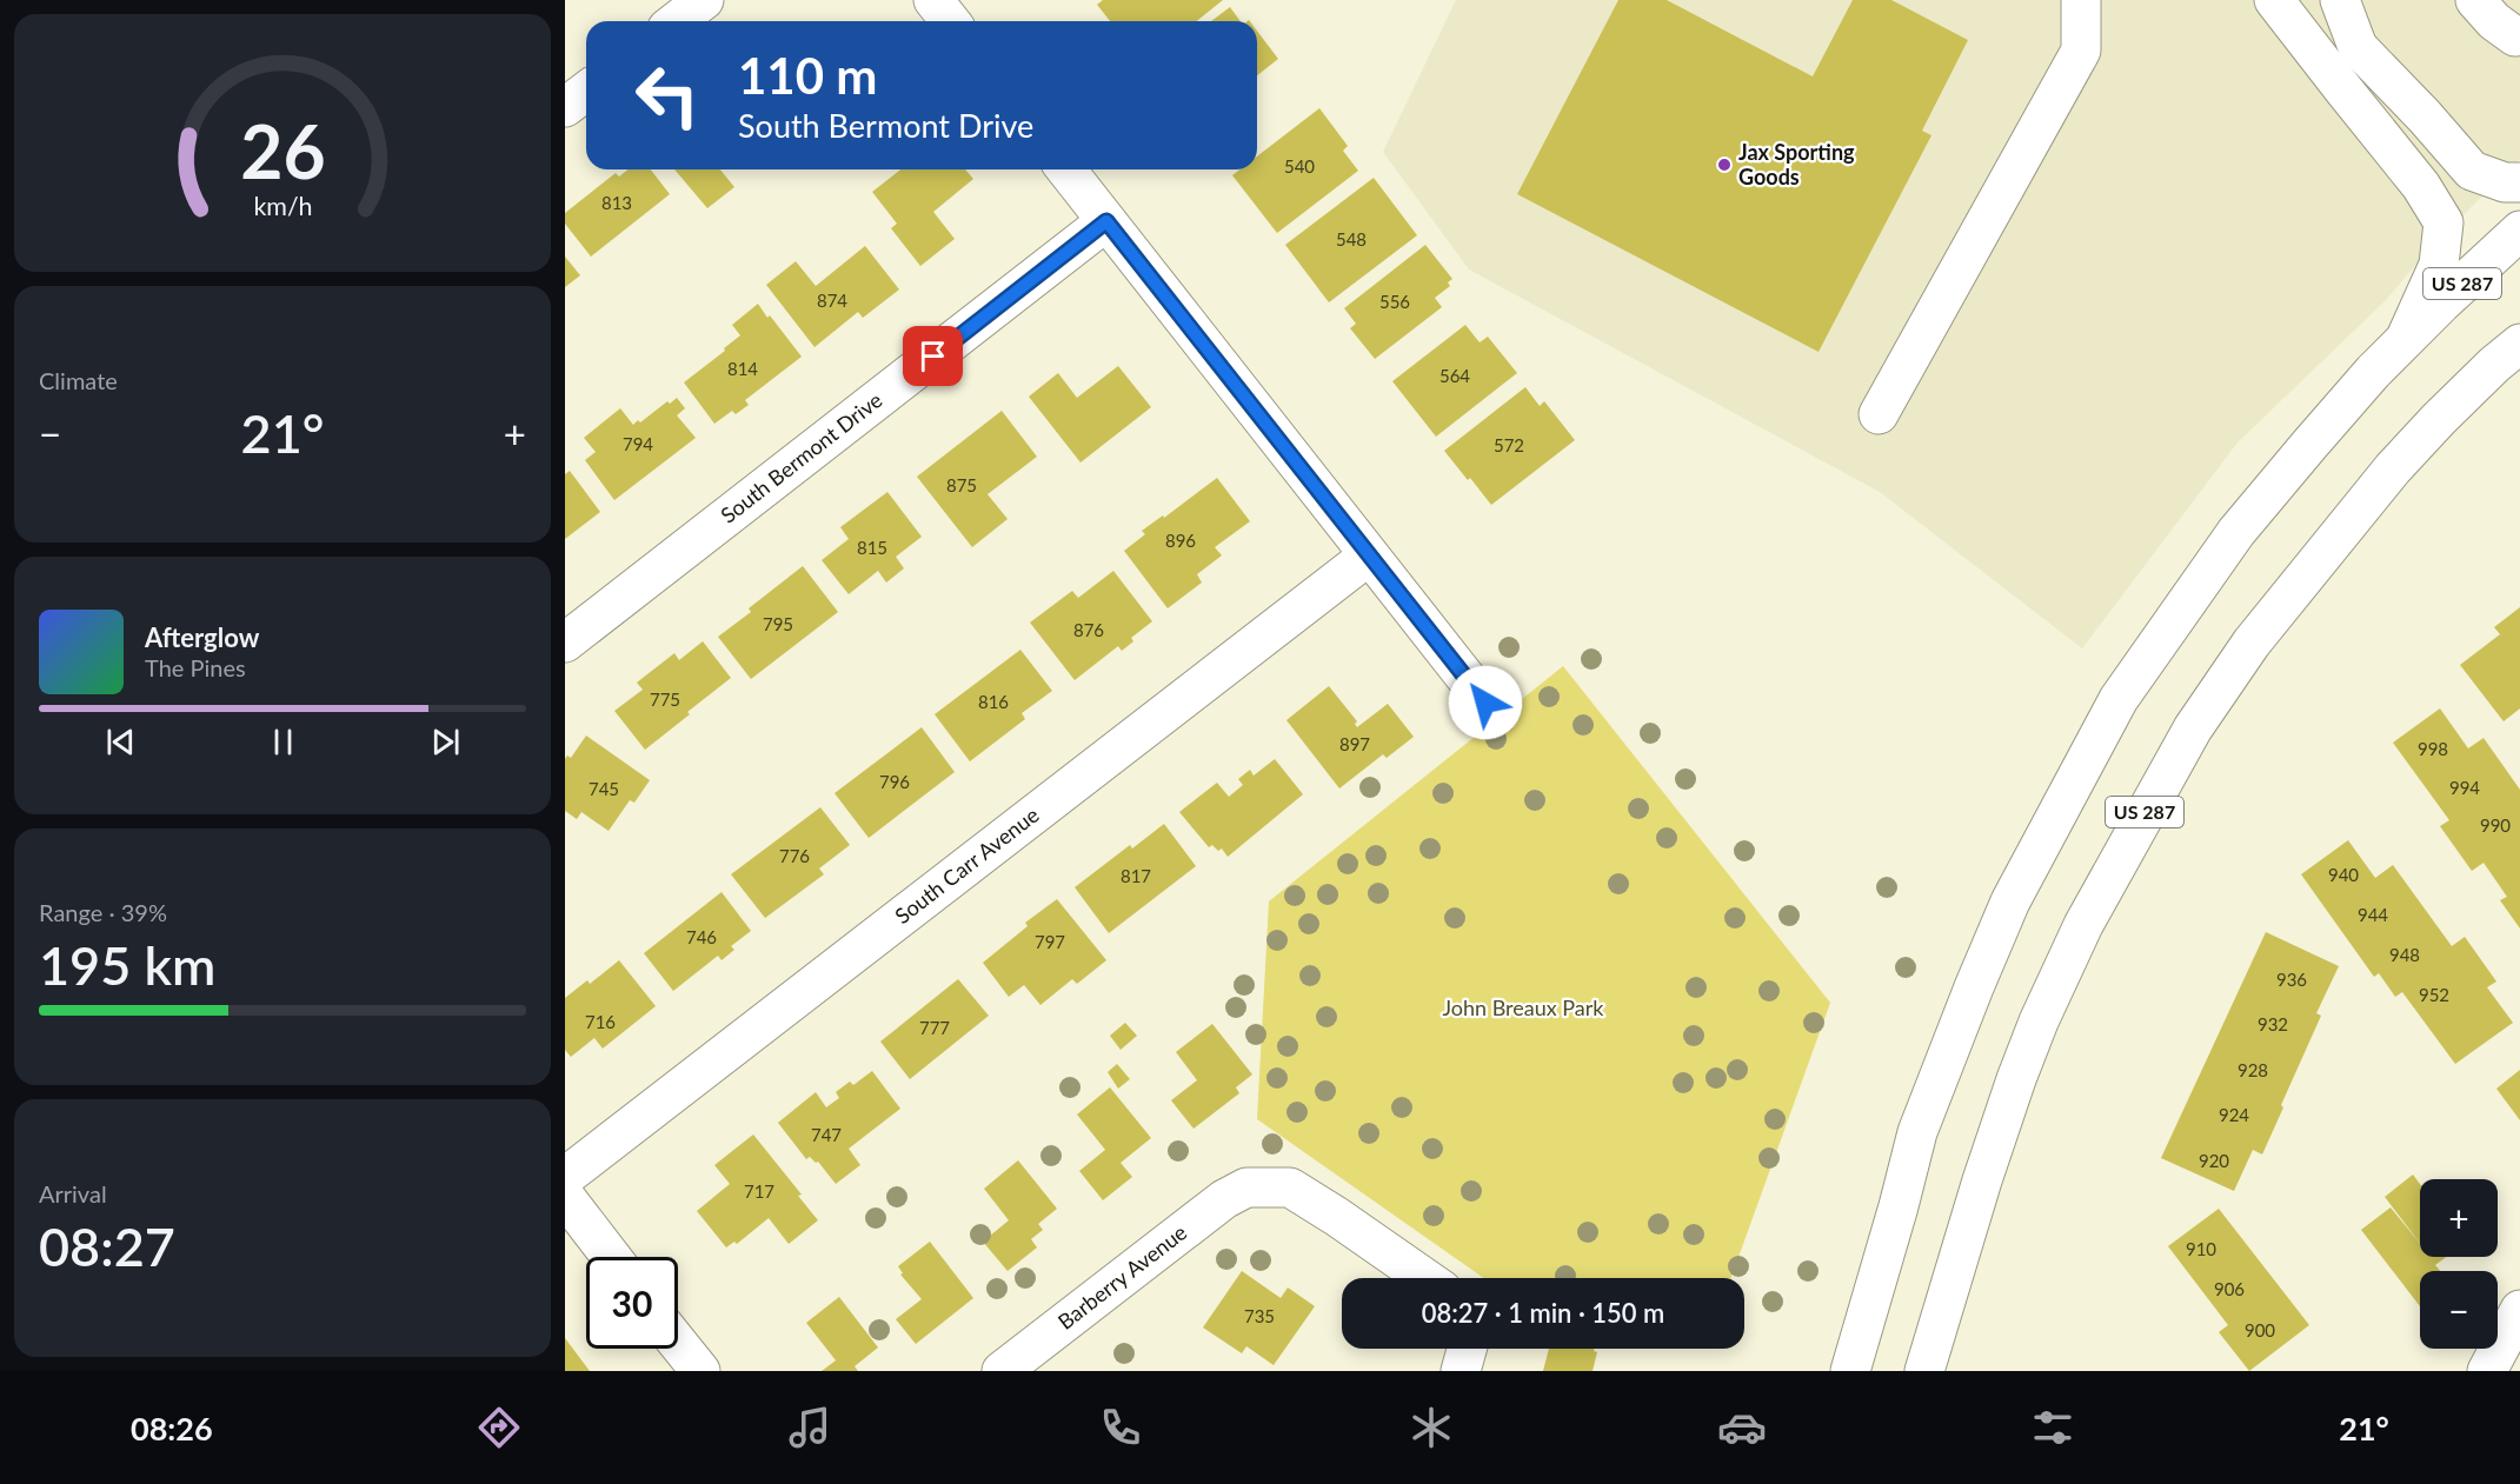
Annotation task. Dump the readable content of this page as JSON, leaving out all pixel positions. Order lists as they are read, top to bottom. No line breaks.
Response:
{"streets":{"street":["US 287","South Bermont Drive","South Carr Avenue","Barberry Avenue"]},"parks":["John Breaux Park"],"places":["Jax Sporting Goods"],"house_numbers":["540","813","548","874","556","814","564","794","572","875","896","815","795","876","775","816","897","998","796","994","745","990","776","940","817","944","746","797","948","936","952","716","932","777","928","924","747","920","717","910","906","735","900"],"page":{"turn":["110 m","South Bermont Drive"],"tile":["Climate",["Range · 39%","195 km"],["Arrival","08:27"]],"heat":["−","21°","+"],"song":["Afterglow","The Pines"],"map_buttons":["+","−"],"limit":"30","trip":"08:27 · 1 min · 150 m","tabs":["08:26","21°"],"gauge":["26","km/h"]}}
